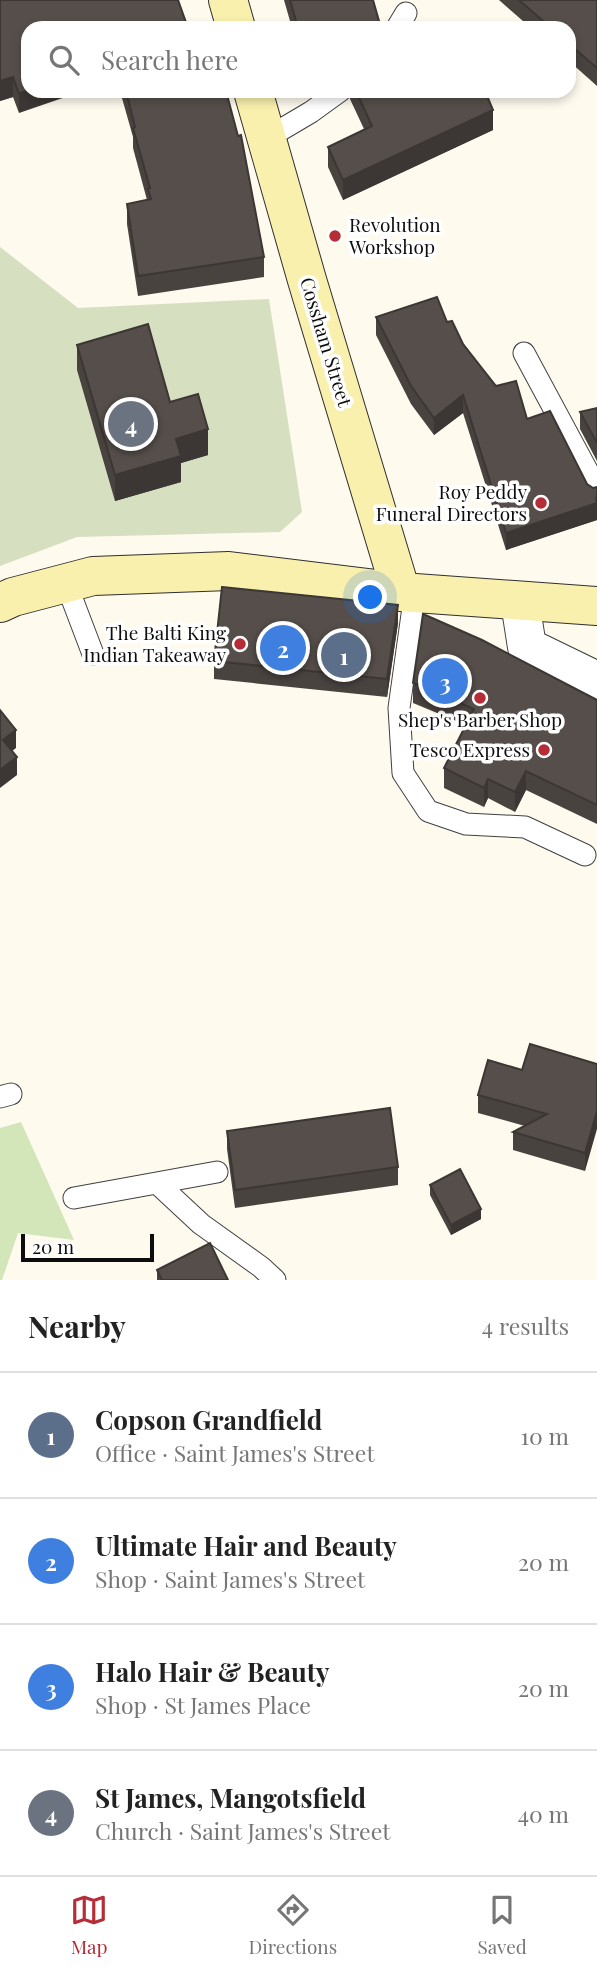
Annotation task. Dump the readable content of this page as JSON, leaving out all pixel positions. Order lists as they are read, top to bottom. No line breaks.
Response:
{"streets":{"main road":["Cossham Street"]},"places":["Revolution Workshop","Roy Peddy Funeral Directors","The Balti King Indian Takeaway","Shep's Barber Shop","Tesco Express"],"scale_bar":"20 m","page":{"search":"Search here","pins":["4","2","1","3"],"scale":"20 m","heading":["Nearby","4 results"],"list":[{"mark":"1","name":"Copson Grandfield","note":"Office · Saint James's Street","value":"10 m"},{"mark":"2","name":"Ultimate Hair and Beauty","note":"Shop · Saint James's Street","value":"20 m"},{"mark":"3","name":"Halo Hair & Beauty","note":"Shop · St James Place","value":"20 m"},{"mark":"4","name":"St James, Mangotsfield","note":"Church · Saint James's Street","value":"40 m"}],"nav":["Map","Directions","Saved"]}}
